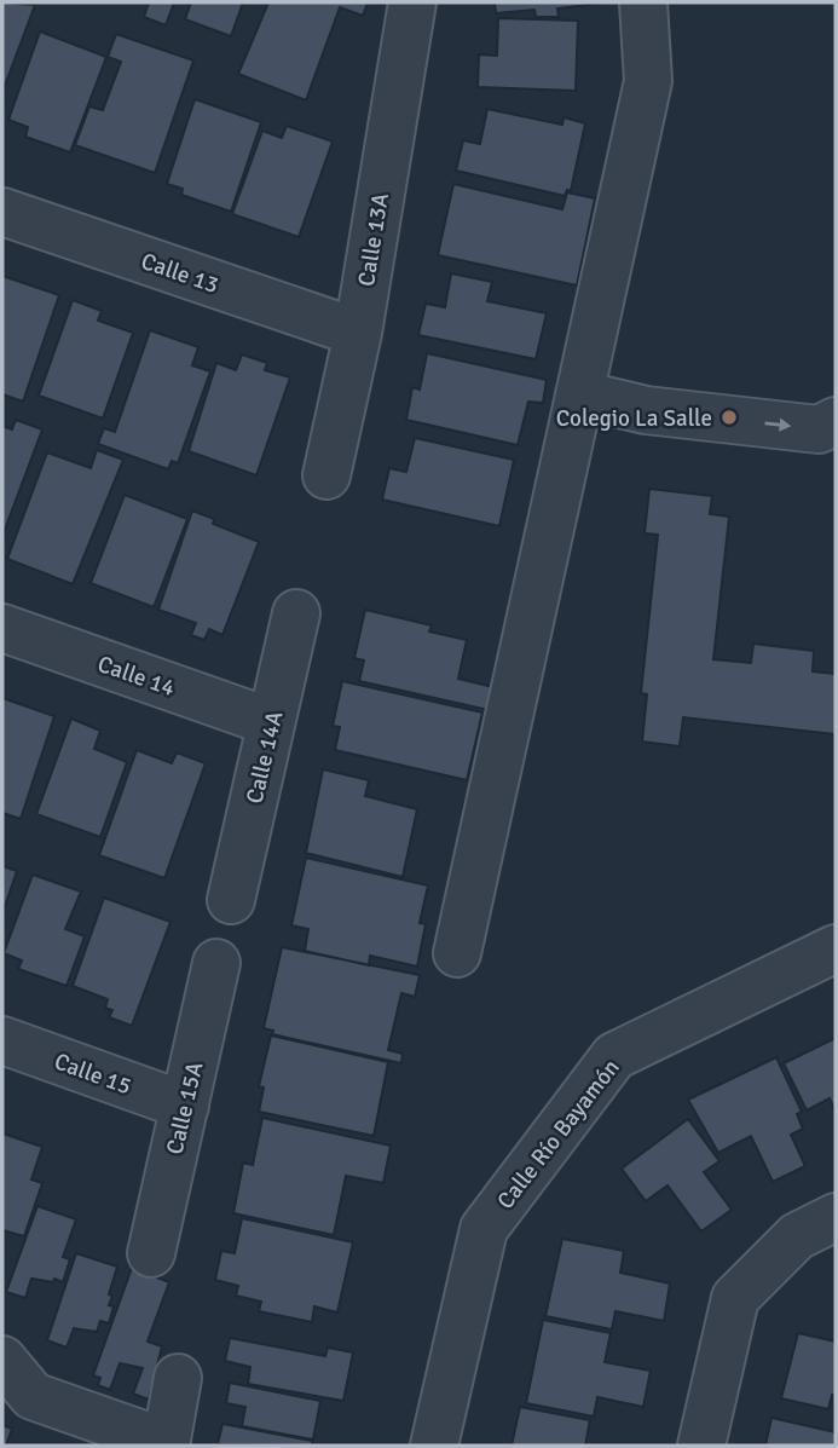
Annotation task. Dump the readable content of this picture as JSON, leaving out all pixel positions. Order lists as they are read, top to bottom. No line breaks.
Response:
{"streets":{"street":["Calle 13A","Calle 13","Calle 14","Calle 14A","Calle 15","Calle 15A","Calle Río Bayamón"]},"crossings":[["Calle 13A","Calle 13"],["Calle 14","Calle 14A"],["Calle 15","Calle 15A"]],"places":["Colegio La Salle"]}
